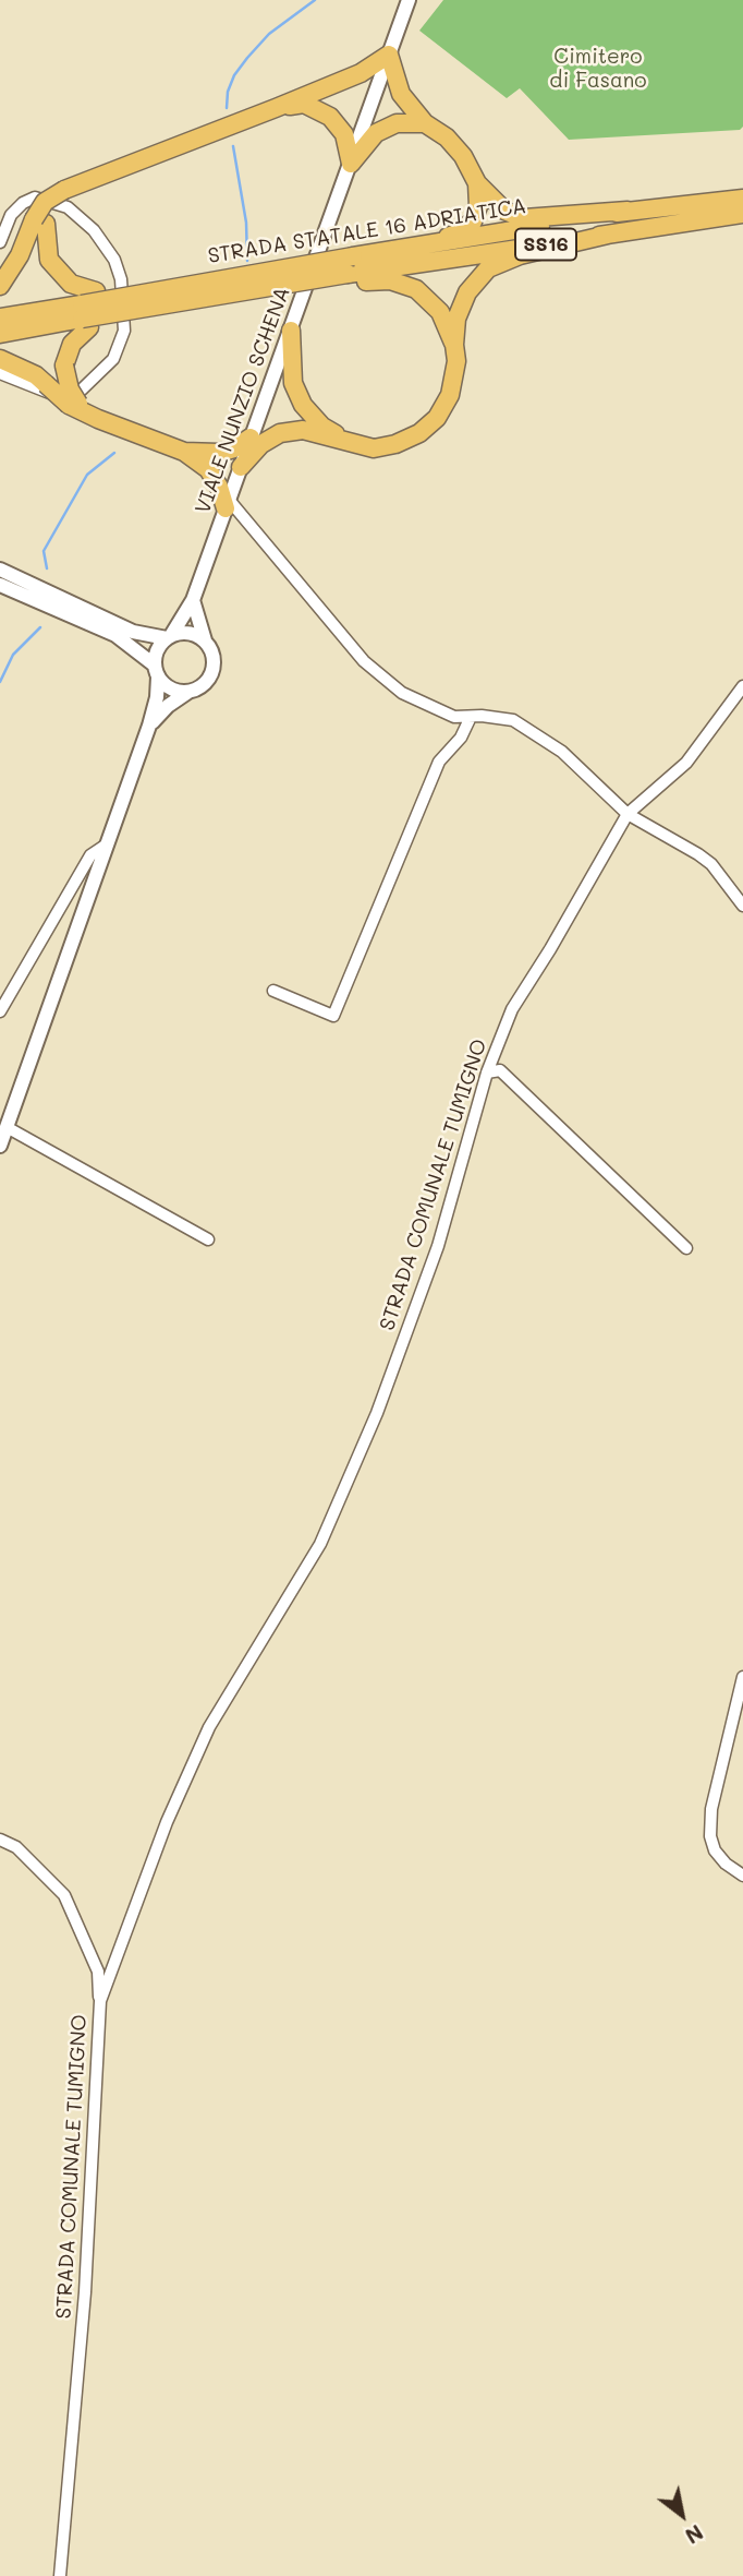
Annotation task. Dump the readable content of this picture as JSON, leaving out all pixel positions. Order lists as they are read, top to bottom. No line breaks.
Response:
{"streets":{"highway":["STRADA STATALE 16 ADRIATICA","SS16"],"street":["VIALE NUNZIO SCHENA","STRADA COMUNALE TUMIGNO"]},"parks":["Cimitero di Fasano"],"north":"bottom right"}
